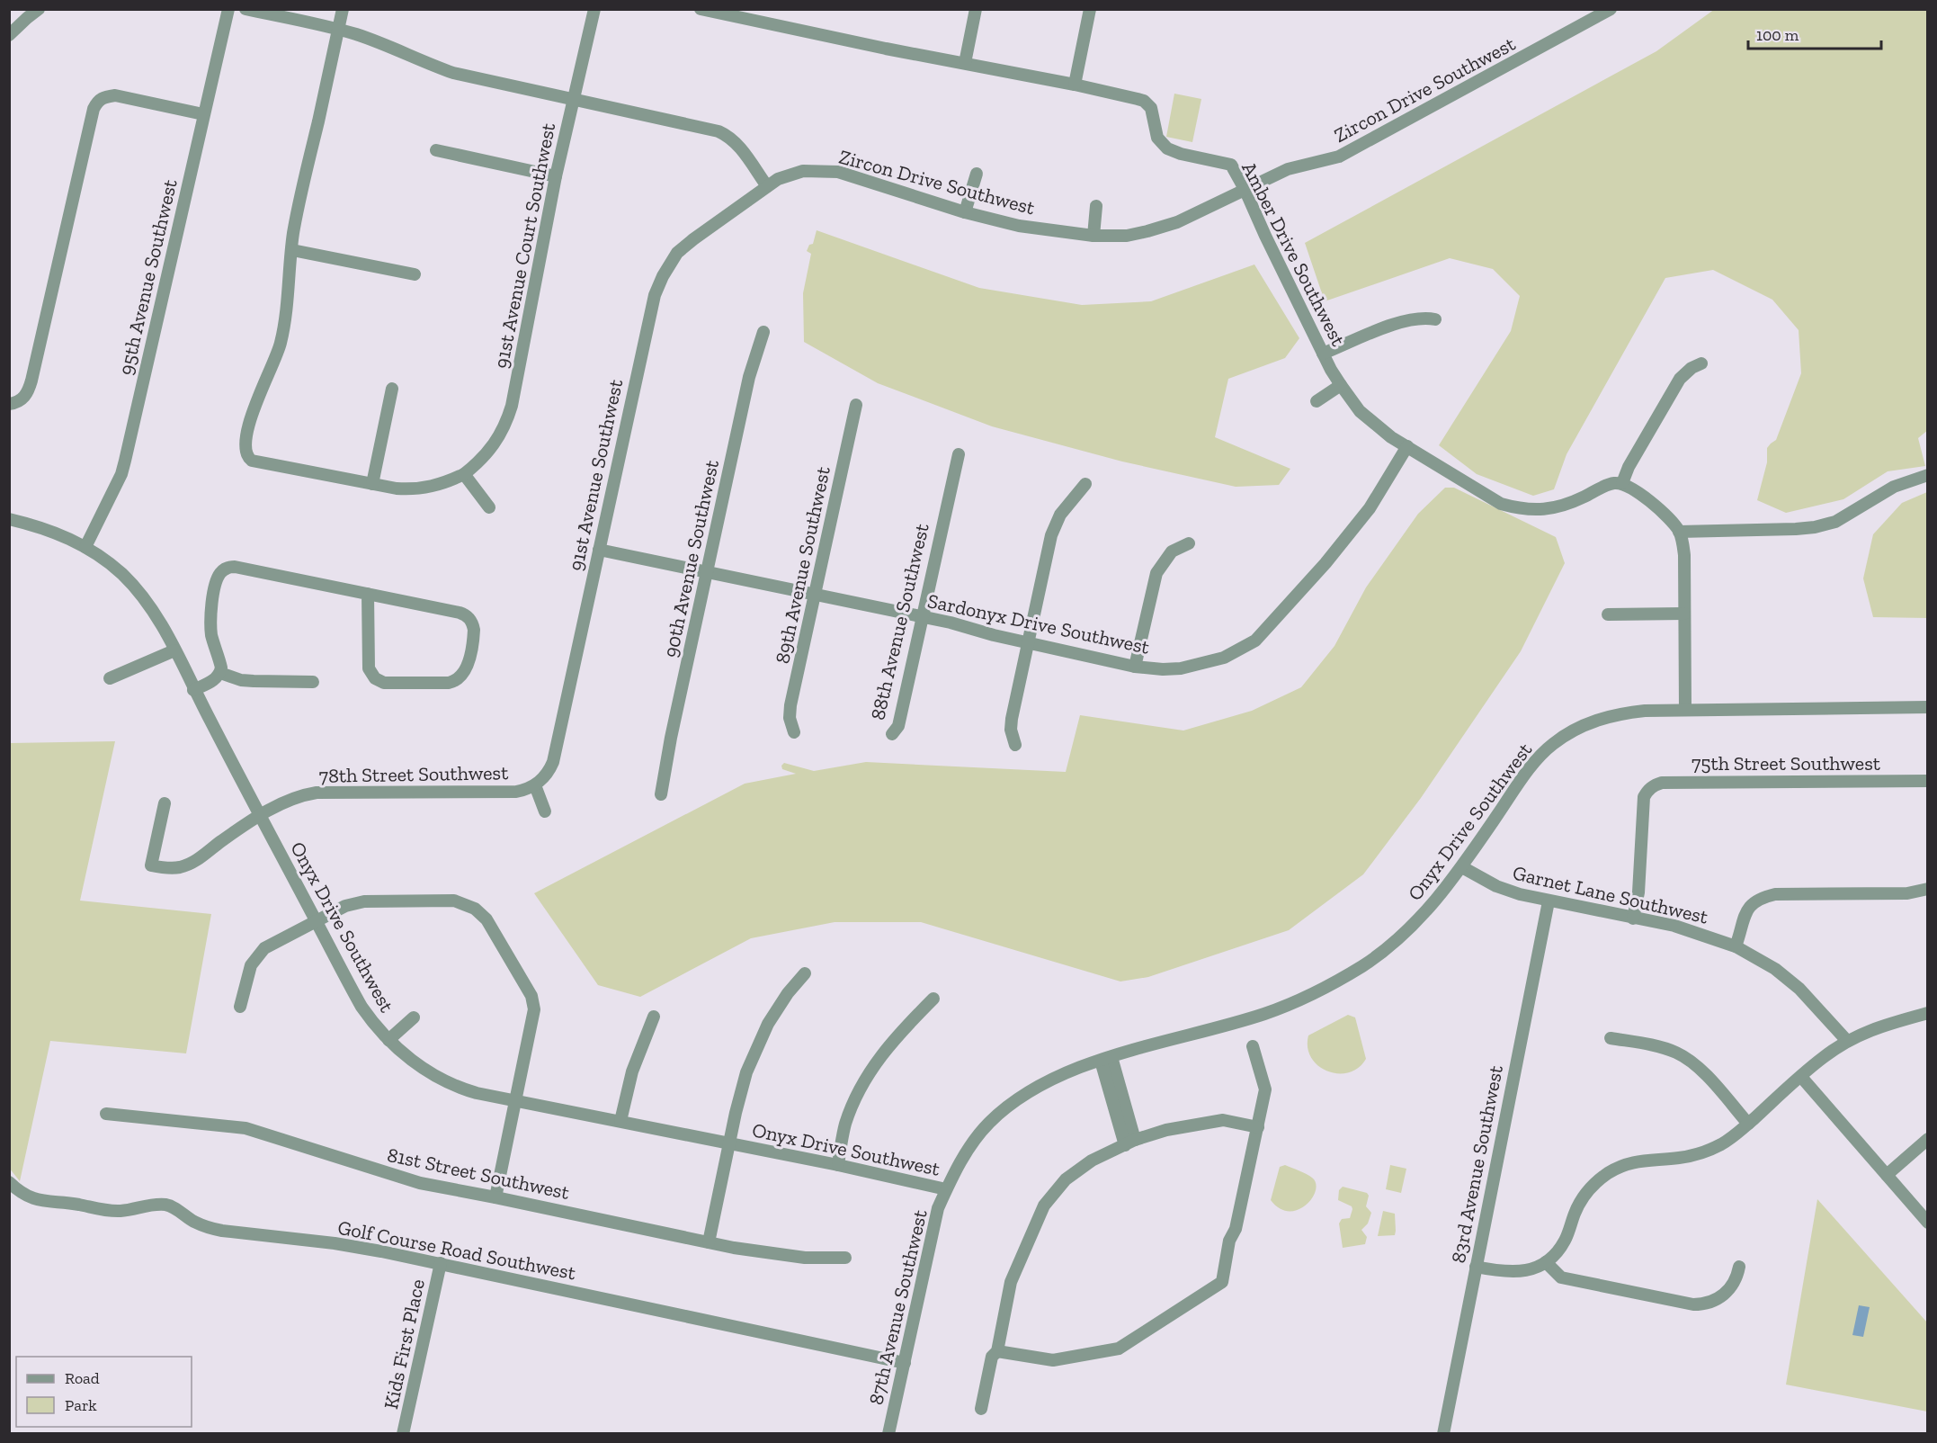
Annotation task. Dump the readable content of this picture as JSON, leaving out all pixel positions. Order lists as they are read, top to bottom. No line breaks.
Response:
{"streets":{"street":["Zircon Drive Southwest","91st Avenue Court Southwest","Amber Drive Southwest","95th Avenue Southwest","91st Avenue Southwest","90th Avenue Southwest","89th Avenue Southwest","88th Avenue Southwest","Sardonyx Drive Southwest","75th Street Southwest","78th Street Southwest","Onyx Drive Southwest","Garnet Lane Southwest","83rd Avenue Southwest","81st Street Southwest","Golf Course Road Southwest","87th Avenue Southwest","Kids First Place"]},"crossings":[["Zircon Drive Southwest","Amber Drive Southwest"],["Zircon Drive Southwest","91st Avenue Southwest"],["Amber Drive Southwest","Sardonyx Drive Southwest"],["95th Avenue Southwest","Onyx Drive Southwest"],["91st Avenue Southwest","Sardonyx Drive Southwest"],["91st Avenue Southwest","78th Street Southwest"],["90th Avenue Southwest","Sardonyx Drive Southwest"],["89th Avenue Southwest","Sardonyx Drive Southwest"],["88th Avenue Southwest","Sardonyx Drive Southwest"],["75th Street Southwest","Garnet Lane Southwest"],["78th Street Southwest","Onyx Drive Southwest"],["Onyx Drive Southwest","Garnet Lane Southwest"],["Onyx Drive Southwest","87th Avenue Southwest"],["Garnet Lane Southwest","83rd Avenue Southwest"],["Golf Course Road Southwest","87th Avenue Southwest"],["Golf Course Road Southwest","Kids First Place"]],"legend":["Road","Park"],"scale_bar":"100 m"}
